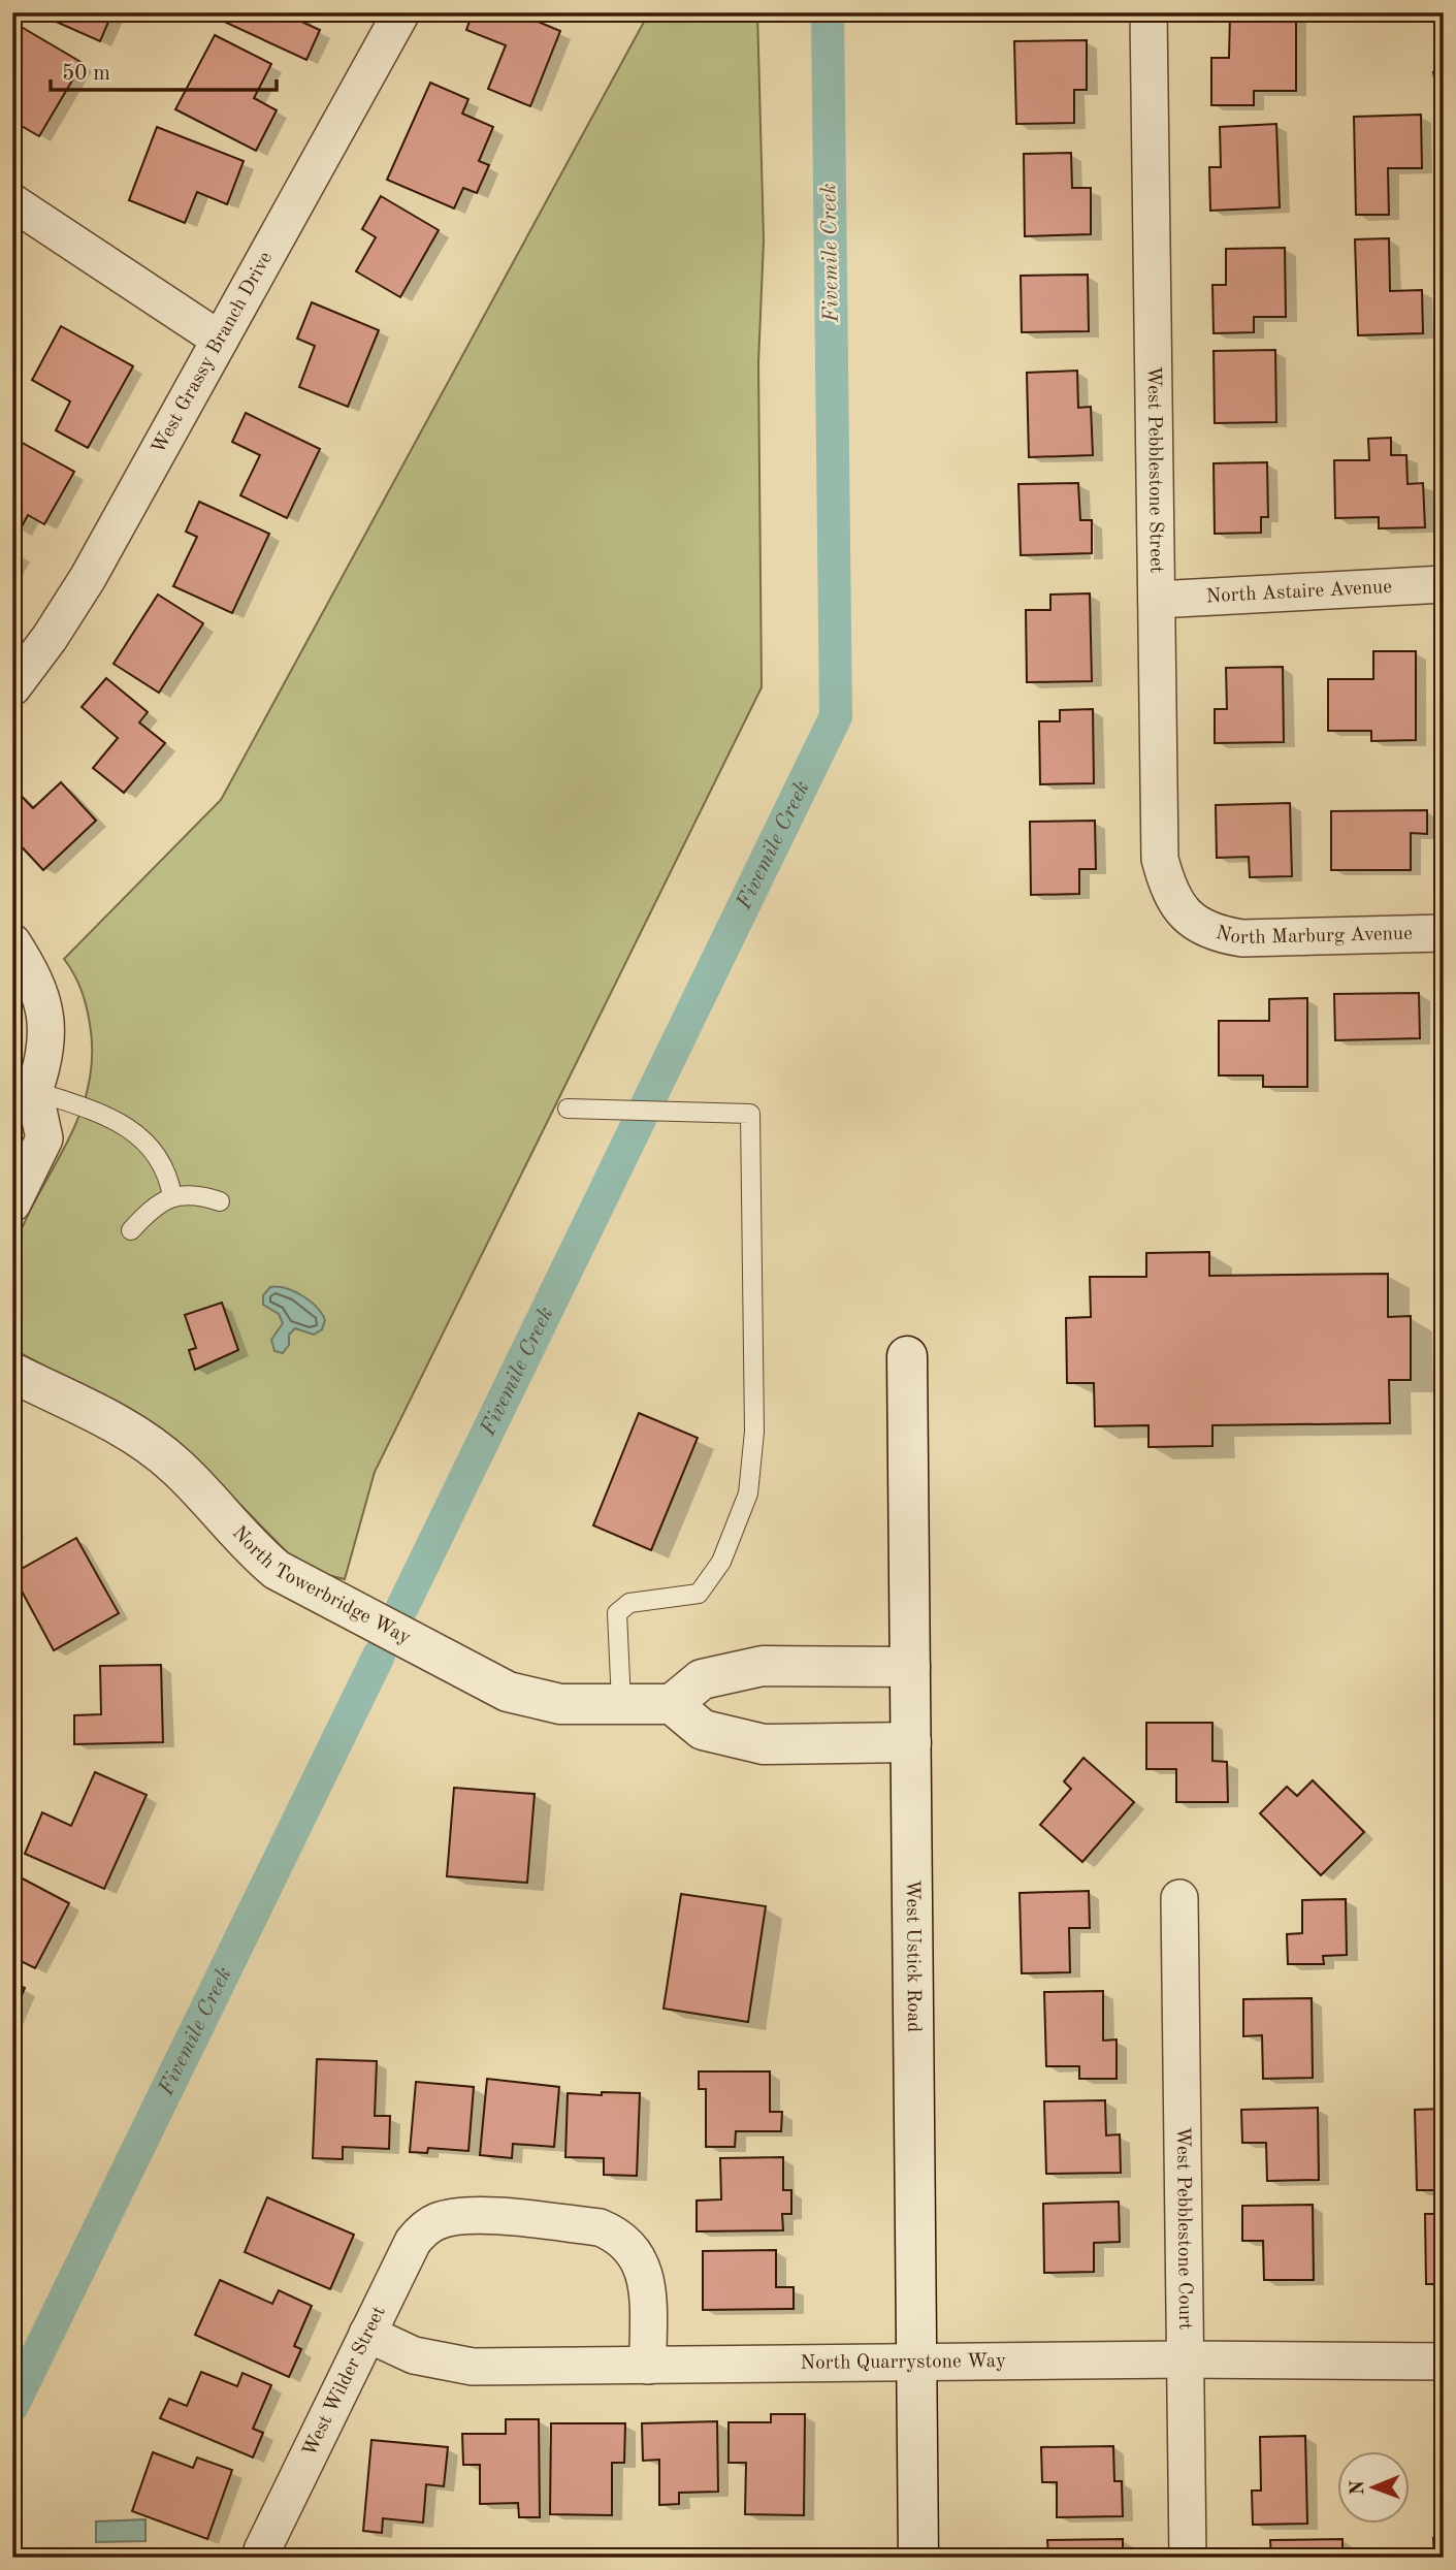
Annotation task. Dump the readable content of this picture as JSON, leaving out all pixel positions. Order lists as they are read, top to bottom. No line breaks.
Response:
{"streets":{"street":["West Grassy Branch Drive","West Pebblestone Street","North Astaire Avenue","North Marburg Avenue","North Towerbridge Way","West Ustick Road","West Pebblestone Court","North Quarrystone Way","West Wilder Street"]},"crossings":[["West Pebblestone Street","North Astaire Avenue"],["West Pebblestone Street","North Marburg Avenue"],["West Ustick Road","North Quarrystone Way"],["West Pebblestone Court","North Quarrystone Way"],["North Quarrystone Way","West Wilder Street"]],"water":["Fivemile Creek"],"scale_bar":"50 m","north":"left"}
